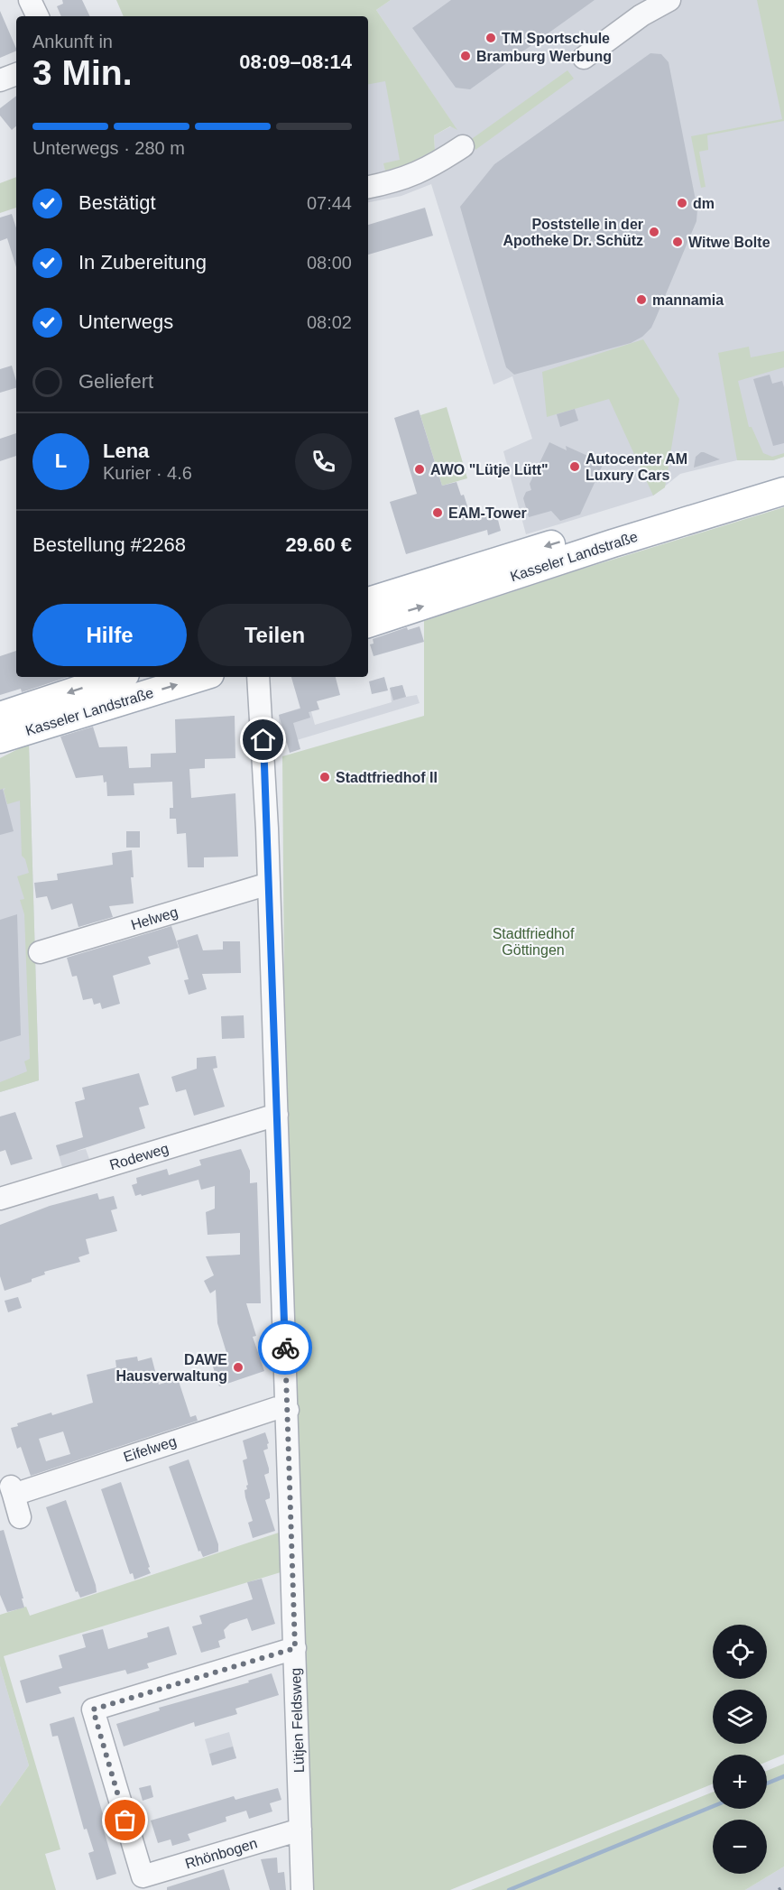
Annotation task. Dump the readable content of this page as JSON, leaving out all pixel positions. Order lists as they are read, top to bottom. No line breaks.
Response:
{"streets":{"main road":["Kasseler Landstraße"],"street":["Helweg","Rodeweg","Eifelweg","Lütjen Feldsweg","Rhönbogen"]},"crossings":[["Helweg","Lütjen Feldsweg"],["Rodeweg","Lütjen Feldsweg"],["Eifelweg","Lütjen Feldsweg"],["Lütjen Feldsweg","Rhönbogen"]],"parks":["Stadtfriedhof Göttingen"],"places":["TM Sportschule","Bramburg Werbung","dm","Poststelle in der Apotheke Dr. Schütz","Witwe Bolte","mannamia","Autocenter AM Luxury Cars","AWO \"Lütje Lütt\"","EAM-Tower","Stadtfriedhof II","DAWE Hausverwaltung"],"page":{"heading":["3 Min.","Ankunft in","08:09–08:14"],"panel":["Lena","Kurier · 4.6","Bestellung #2268","29.60 €"],"bar":"Unterwegs · 280 m","list":[["Bestätigt","07:44"],["In Zubereitung","08:00"],["Unterwegs","08:02"],"Geliefert"],"round":"L","buttons":["Hilfe","Teilen"],"map_buttons":["+","−"]}}
